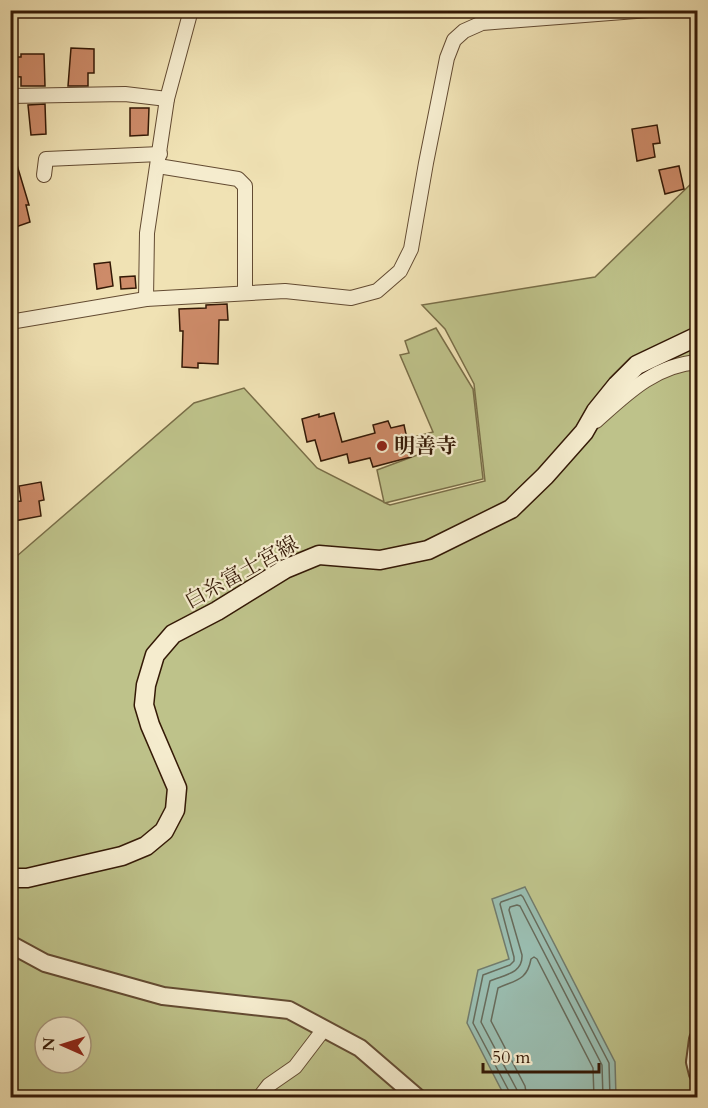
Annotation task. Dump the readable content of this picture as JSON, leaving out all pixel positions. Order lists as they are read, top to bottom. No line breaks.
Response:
{"streets":{"main road":["白糸富士宮線"]},"places":["明善寺"],"scale_bar":"50 m","north":"left"}
